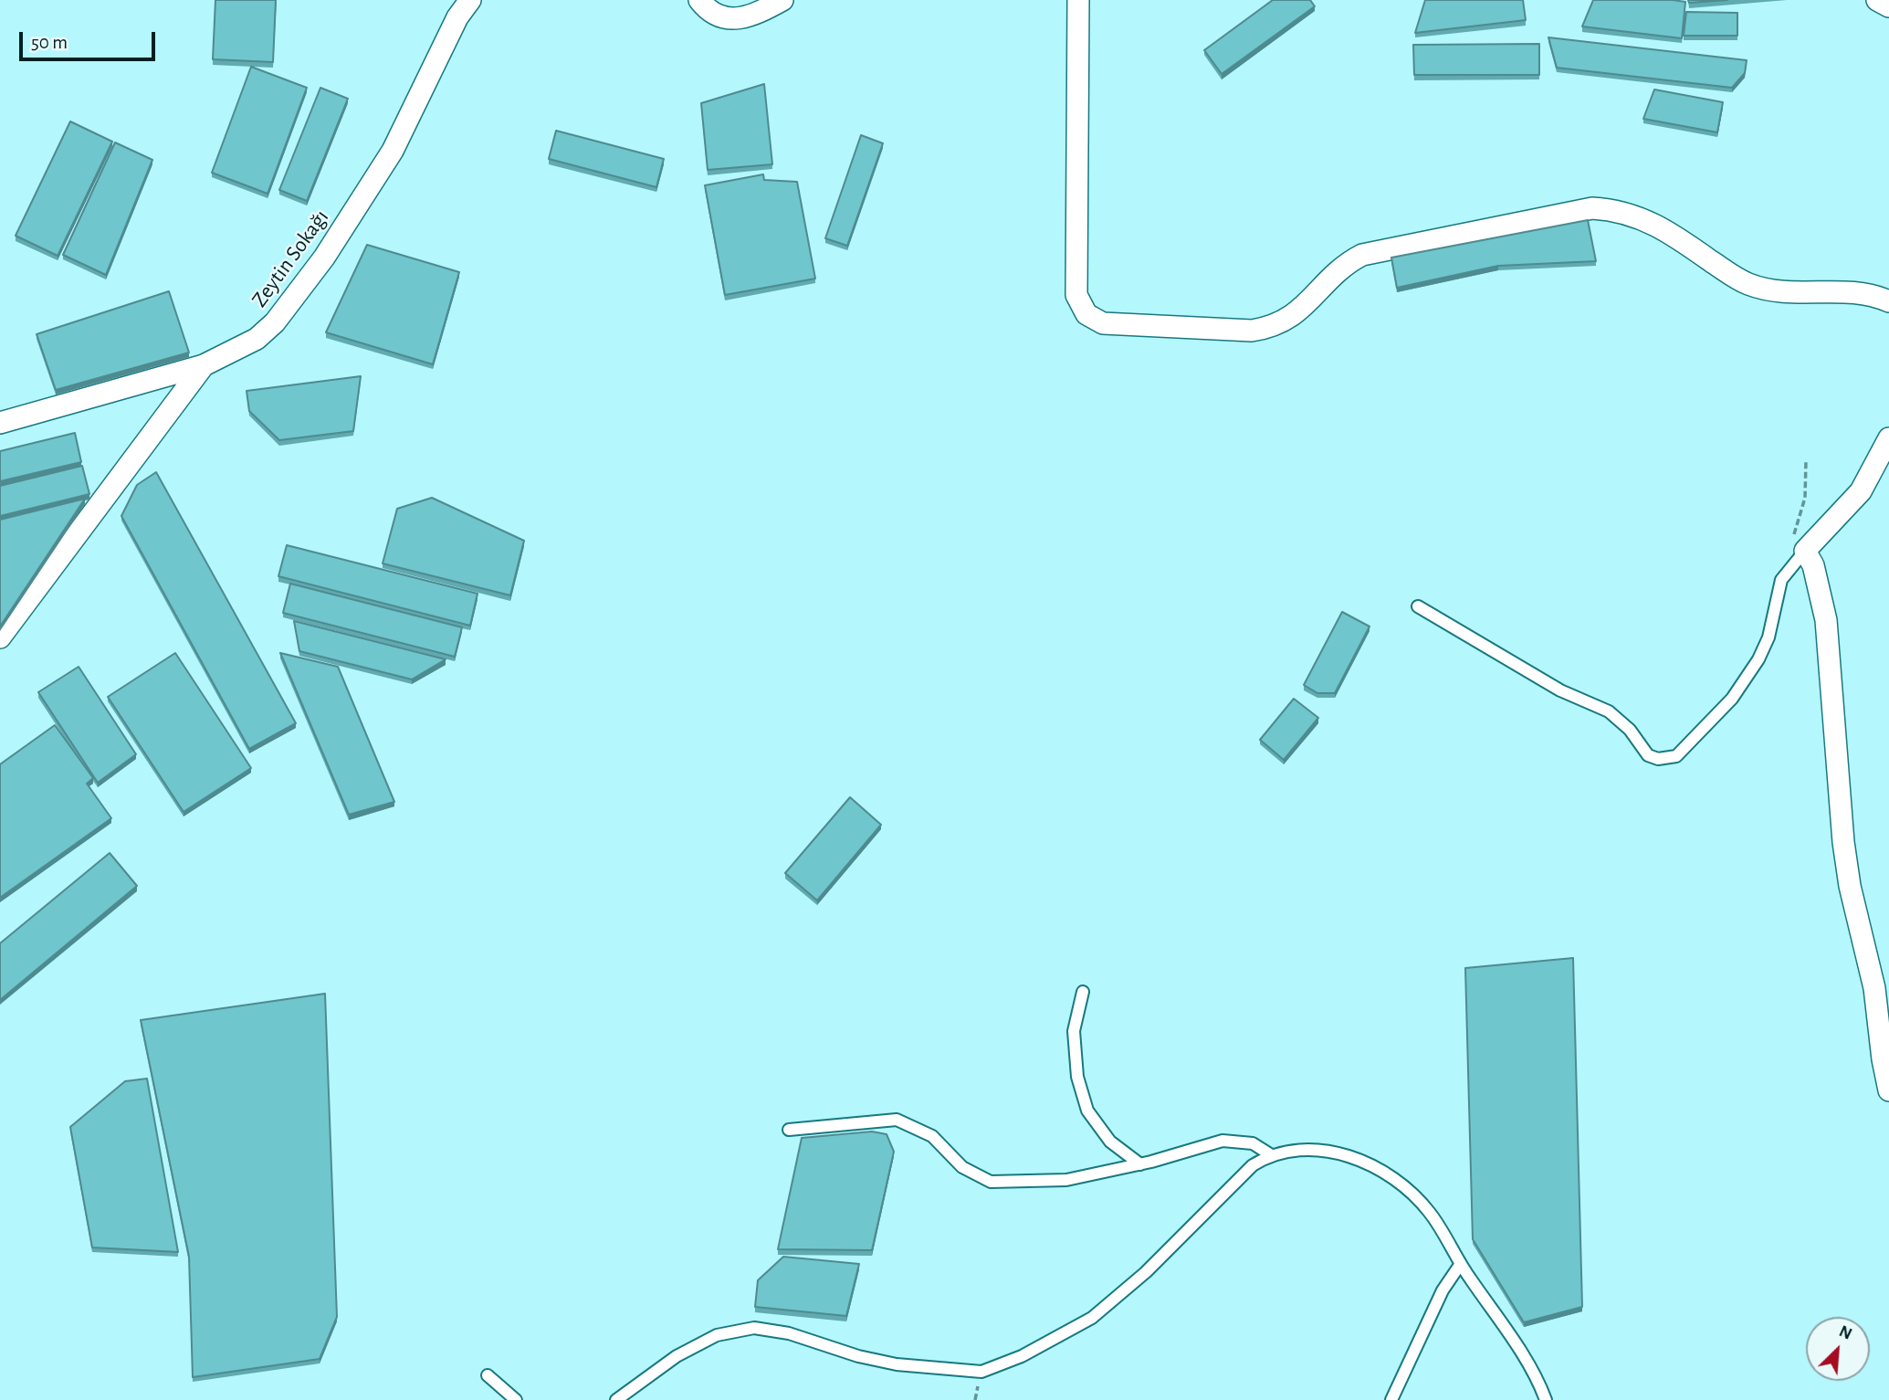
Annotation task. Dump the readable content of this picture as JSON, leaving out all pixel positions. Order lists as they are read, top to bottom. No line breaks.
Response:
{"streets":{"street":["Zeytin Sokağı"]},"scale_bar":"50 m","north":"top right"}
